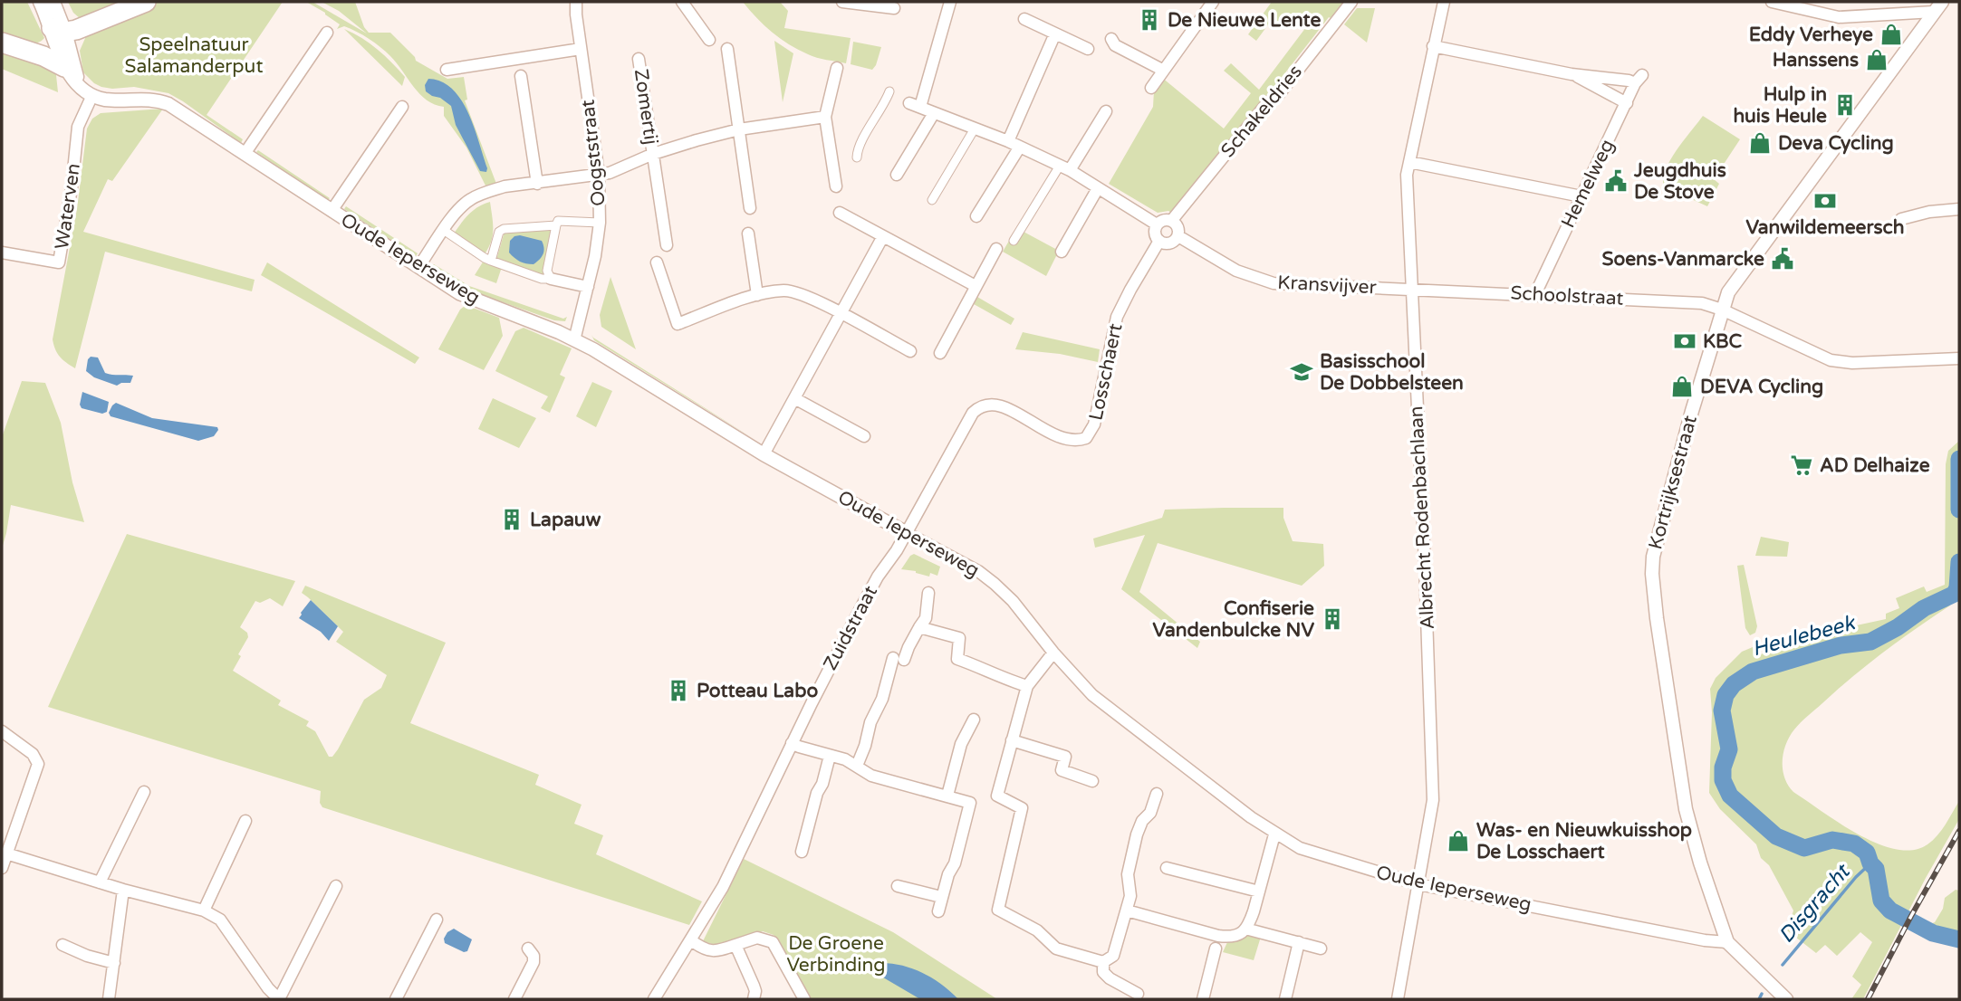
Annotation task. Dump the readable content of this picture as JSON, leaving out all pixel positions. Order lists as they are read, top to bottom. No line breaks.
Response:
{"streets":{"street":["Zomertij","Schakeldries","Oogststraat","Hemelweg","Waterven","Oude Ieperseweg","Kransvijver","Schoolstraat","Losschaert","Kortrijksestraat","Albrecht Rodenbachlaan","Zuidstraat"]},"crossings":[["Zomertij","Oogststraat"],["Zomertij","Oude Ieperseweg"],["Schakeldries","Kransvijver"],["Schakeldries","Losschaert"],["Oogststraat","Oude Ieperseweg"],["Hemelweg","Schoolstraat"],["Waterven","Oude Ieperseweg"],["Oude Ieperseweg","Losschaert"],["Oude Ieperseweg","Kortrijksestraat"],["Oude Ieperseweg","Albrecht Rodenbachlaan"],["Oude Ieperseweg","Zuidstraat"],["Kransvijver","Schoolstraat"],["Kransvijver","Losschaert"],["Kransvijver","Albrecht Rodenbachlaan"],["Schoolstraat","Kortrijksestraat"],["Schoolstraat","Albrecht Rodenbachlaan"],["Losschaert","Zuidstraat"]],"water":["Heulebeek","Disgracht"],"parks":["Speelnatuur Salamanderput","De Groene Verbinding"],"places":{"building":["De Nieuwe Lente","Hulp in huis Heule","Lapauw","Confiserie Vandenbulcke NV","Potteau Labo"],"shop":["Eddy Verheye","Hanssens","Deva Cycling","DEVA Cycling","Was- en Nieuwkuisshop De Losschaert"],"public building":["Jeugdhuis De Stove","Soens-Vanmarcke"],"bank":["Vanwildemeersch","KBC"],"school or university":["Basisschool De Dobbelsteen"],"supermarket":["AD Delhaize"]}}
